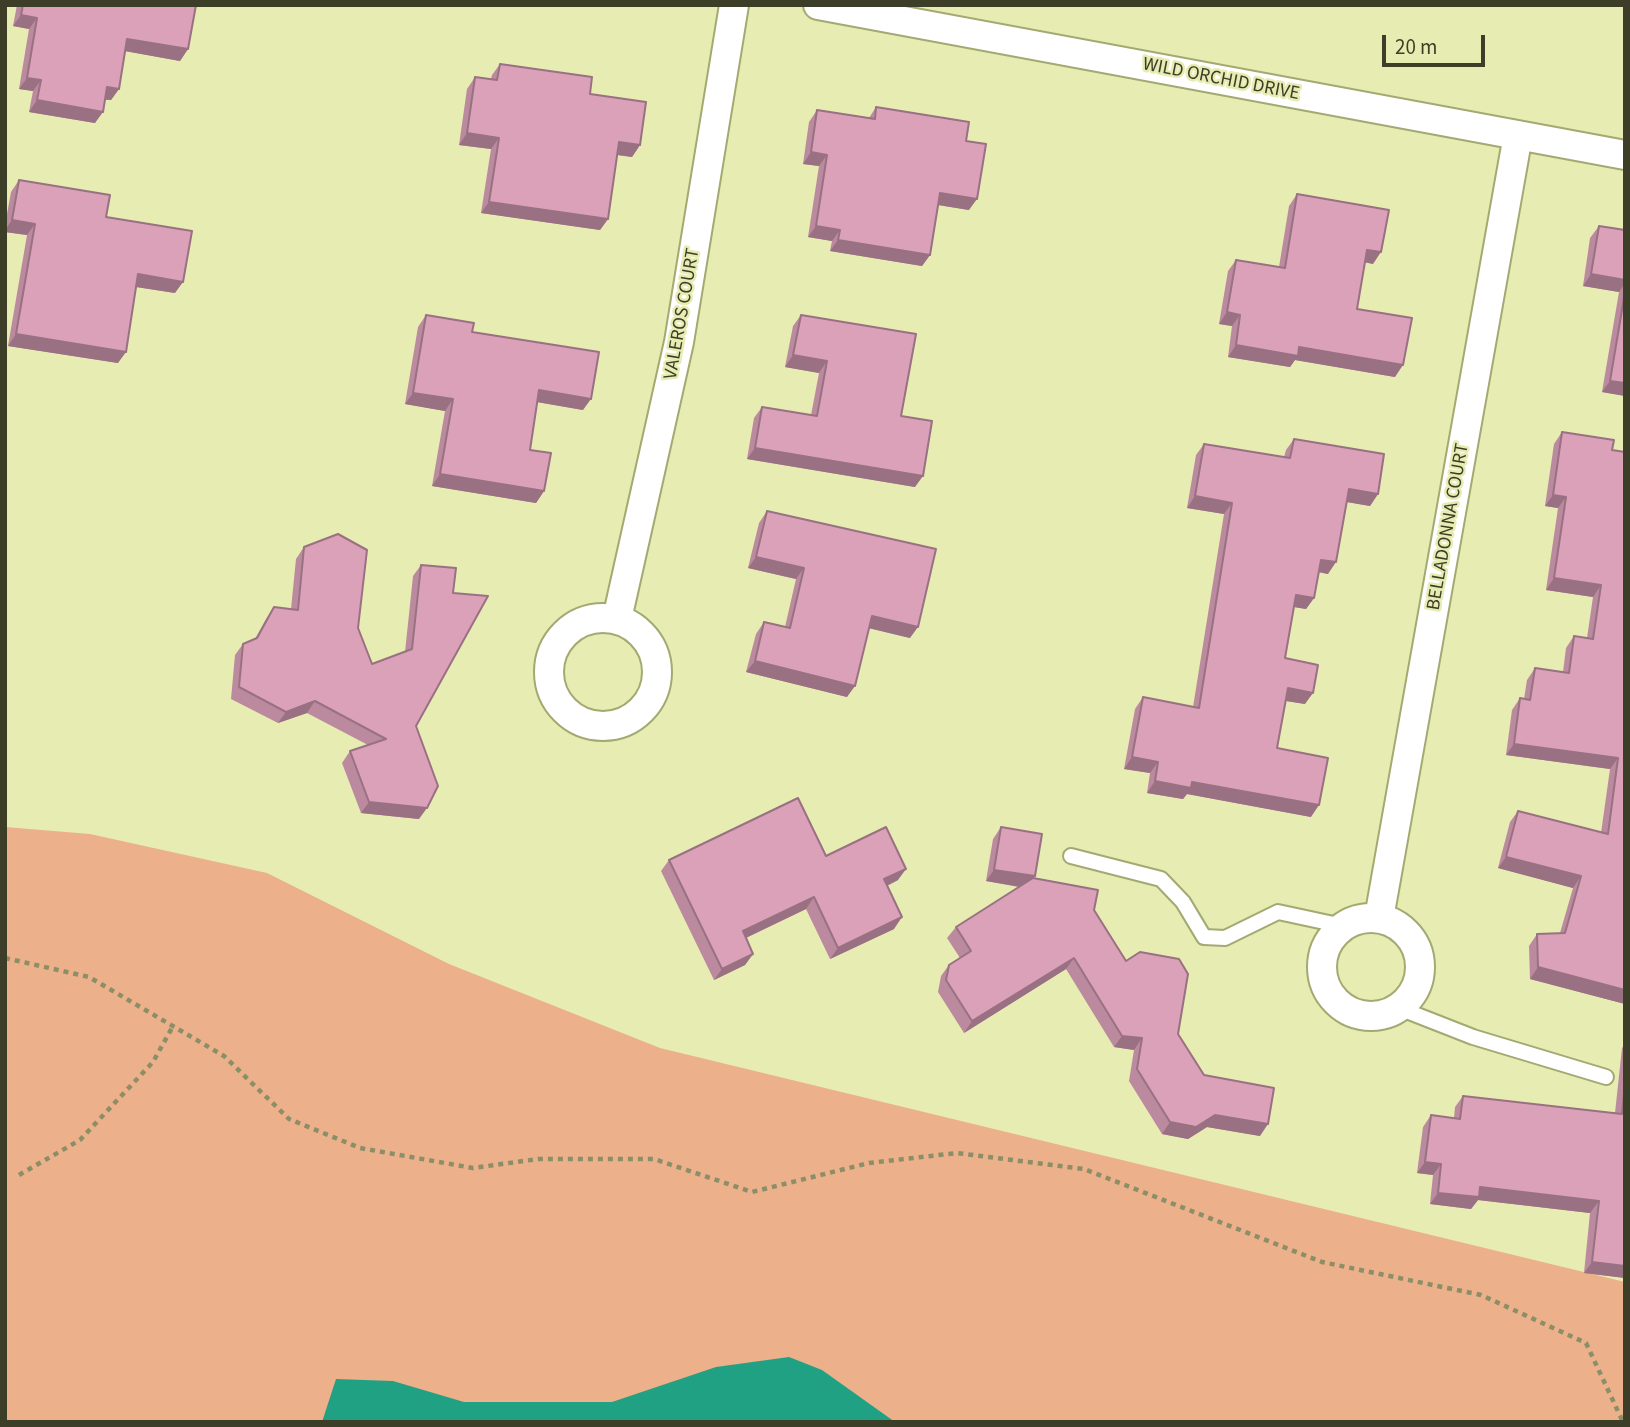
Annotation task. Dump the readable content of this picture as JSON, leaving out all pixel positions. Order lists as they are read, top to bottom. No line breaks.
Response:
{"streets":{"street":["WILD ORCHID DRIVE","VALEROS COURT","BELLADONNA COURT"]},"crossings":[["WILD ORCHID DRIVE","BELLADONNA COURT"]],"scale_bar":"20 m"}
